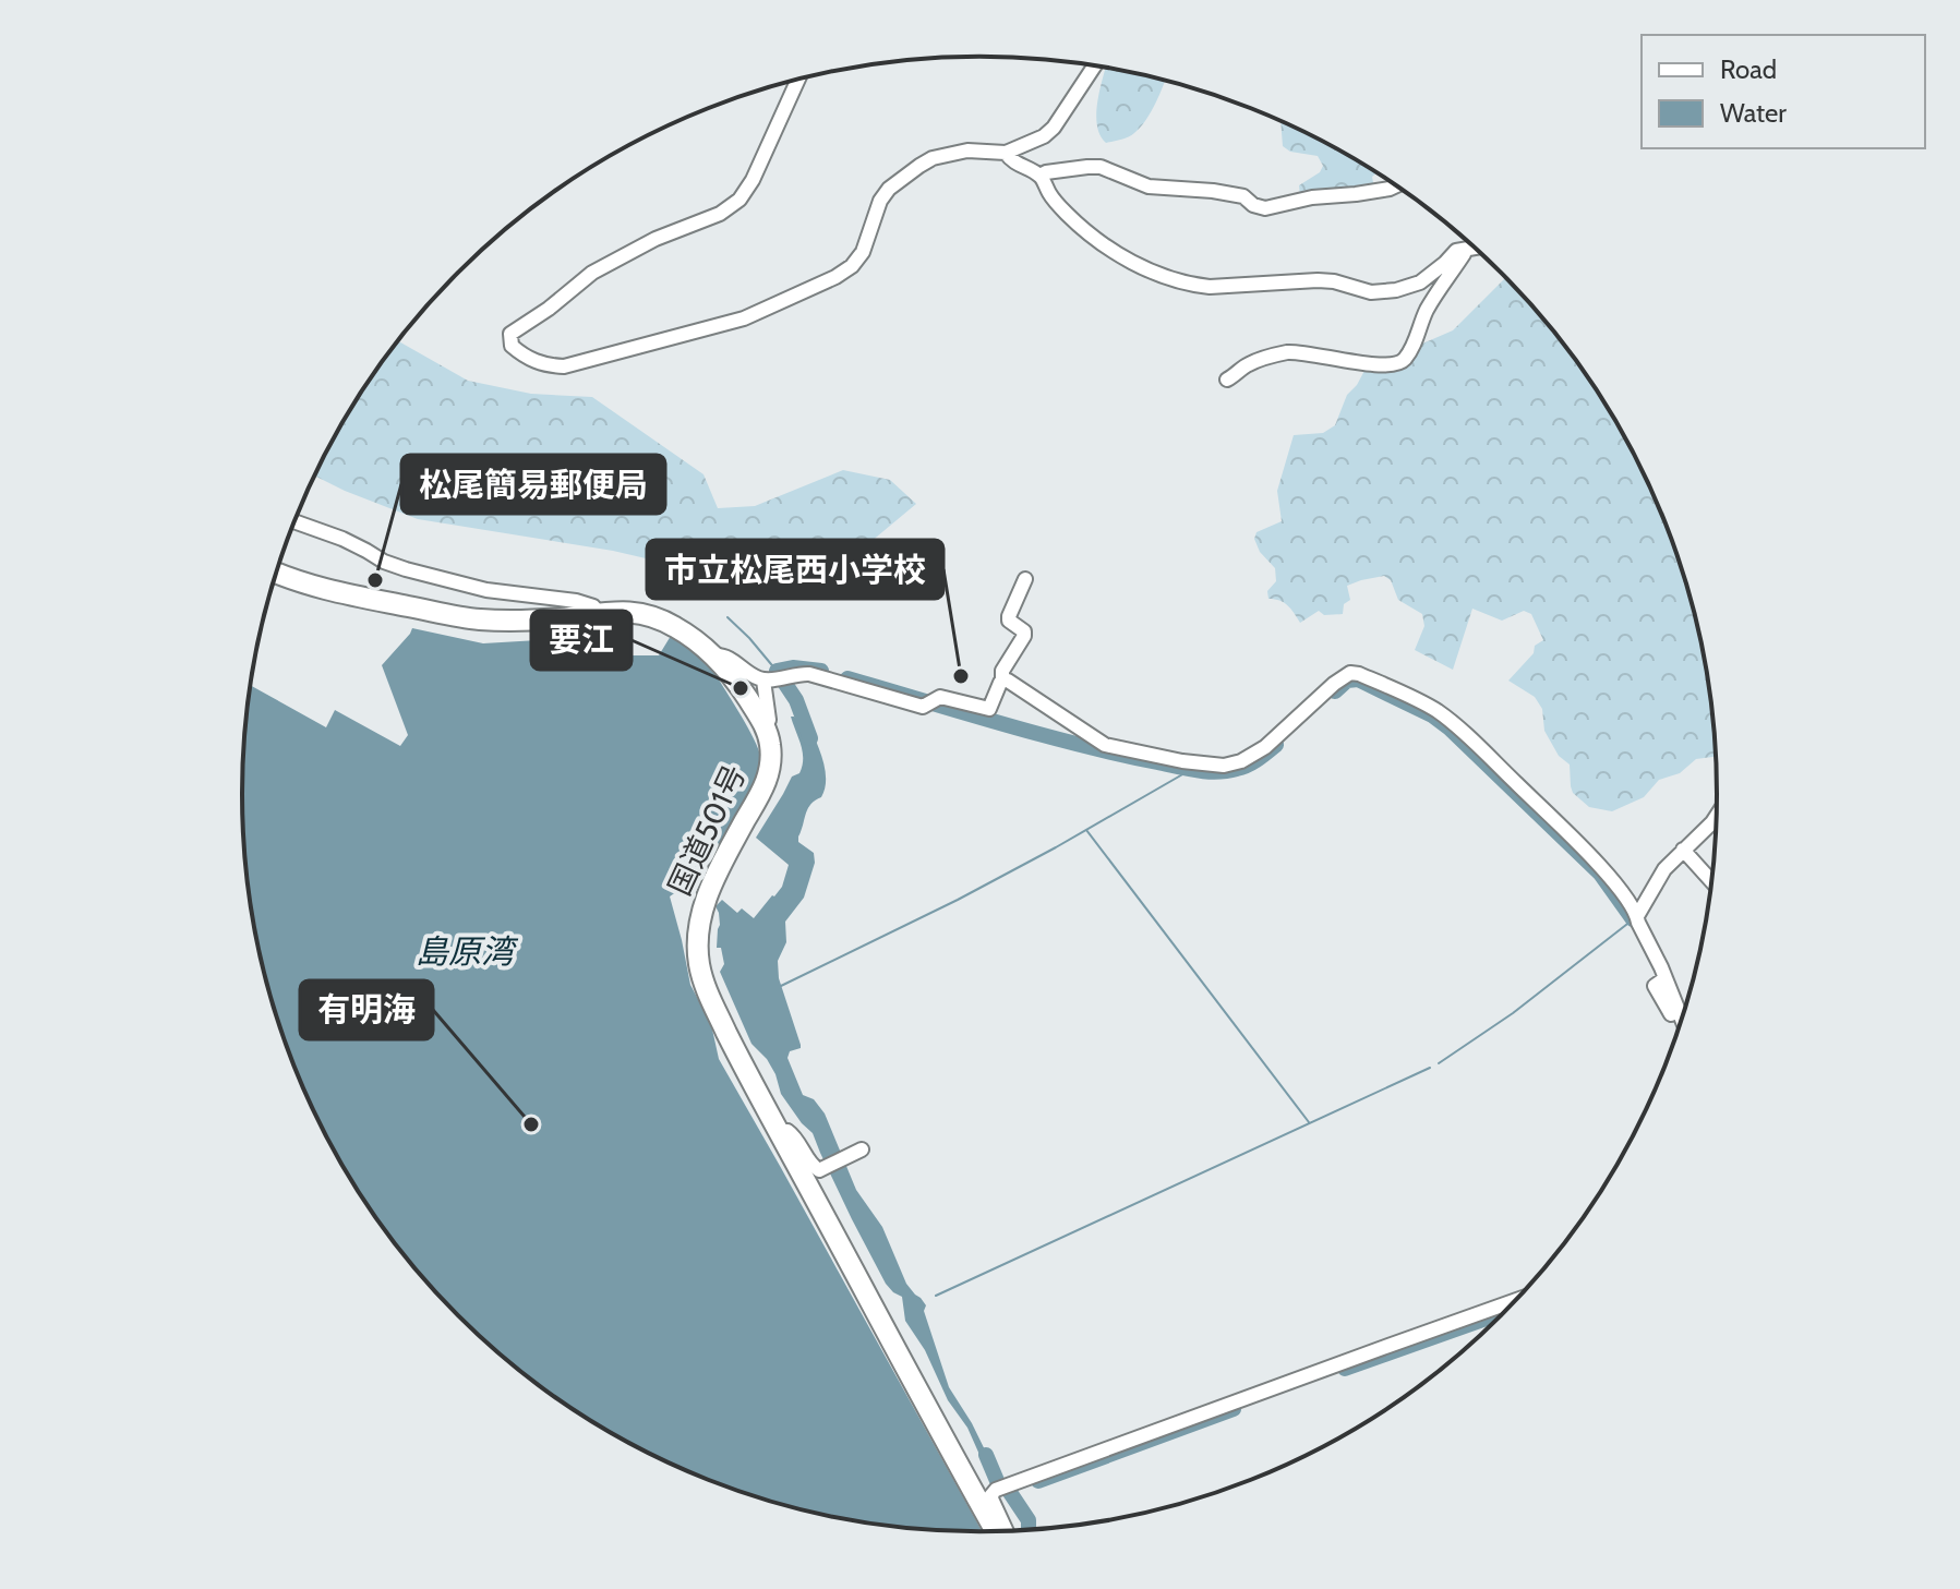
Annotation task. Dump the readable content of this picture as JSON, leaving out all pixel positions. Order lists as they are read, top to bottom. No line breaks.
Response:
{"streets":{"highway":["国道501号"]},"water":["島原湾"],"places":["松尾簡易郵便局","市立松尾西小学校","要江","有明海"],"legend":["Road","Water"]}
